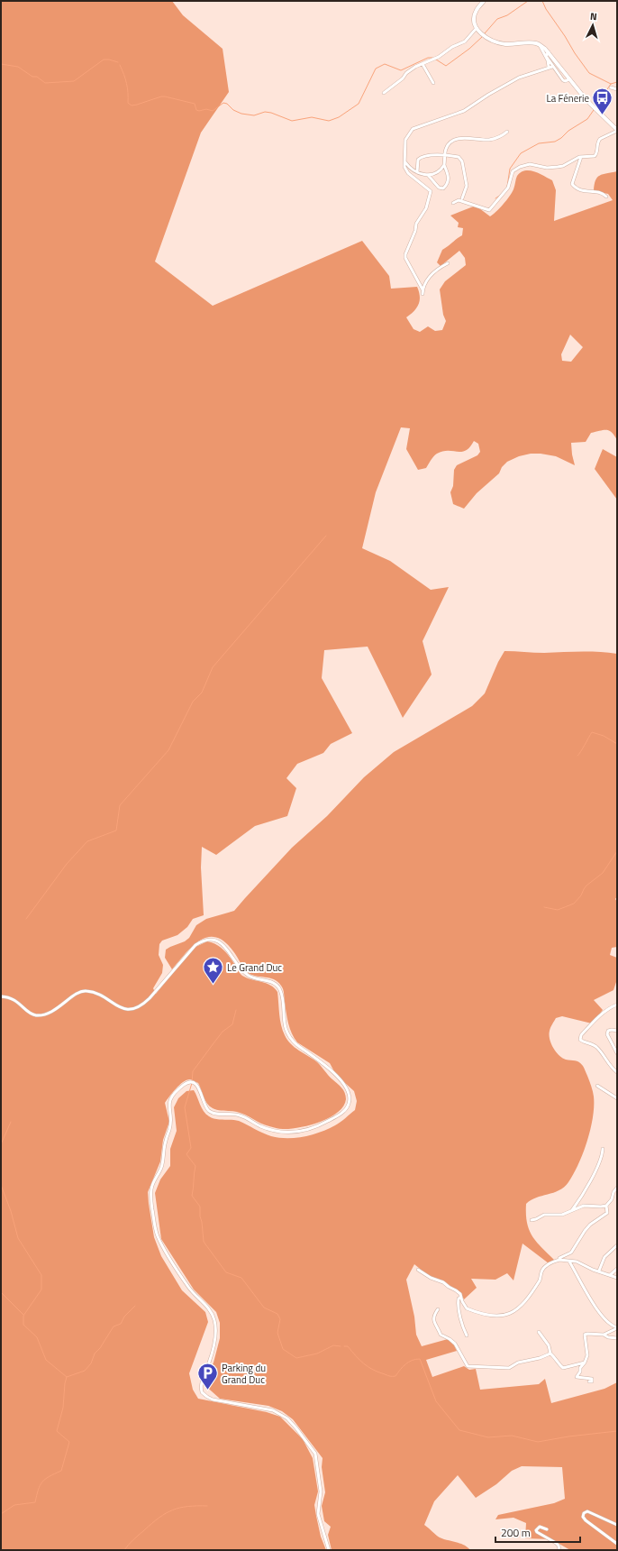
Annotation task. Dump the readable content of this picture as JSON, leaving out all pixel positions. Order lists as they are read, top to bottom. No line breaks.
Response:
{"places":{"bus stop":["La Fénerie"],"place":["Le Grand Duc"],"parking":["Parking du Grand Duc"]},"scale_bar":"200 m","north":"top"}
